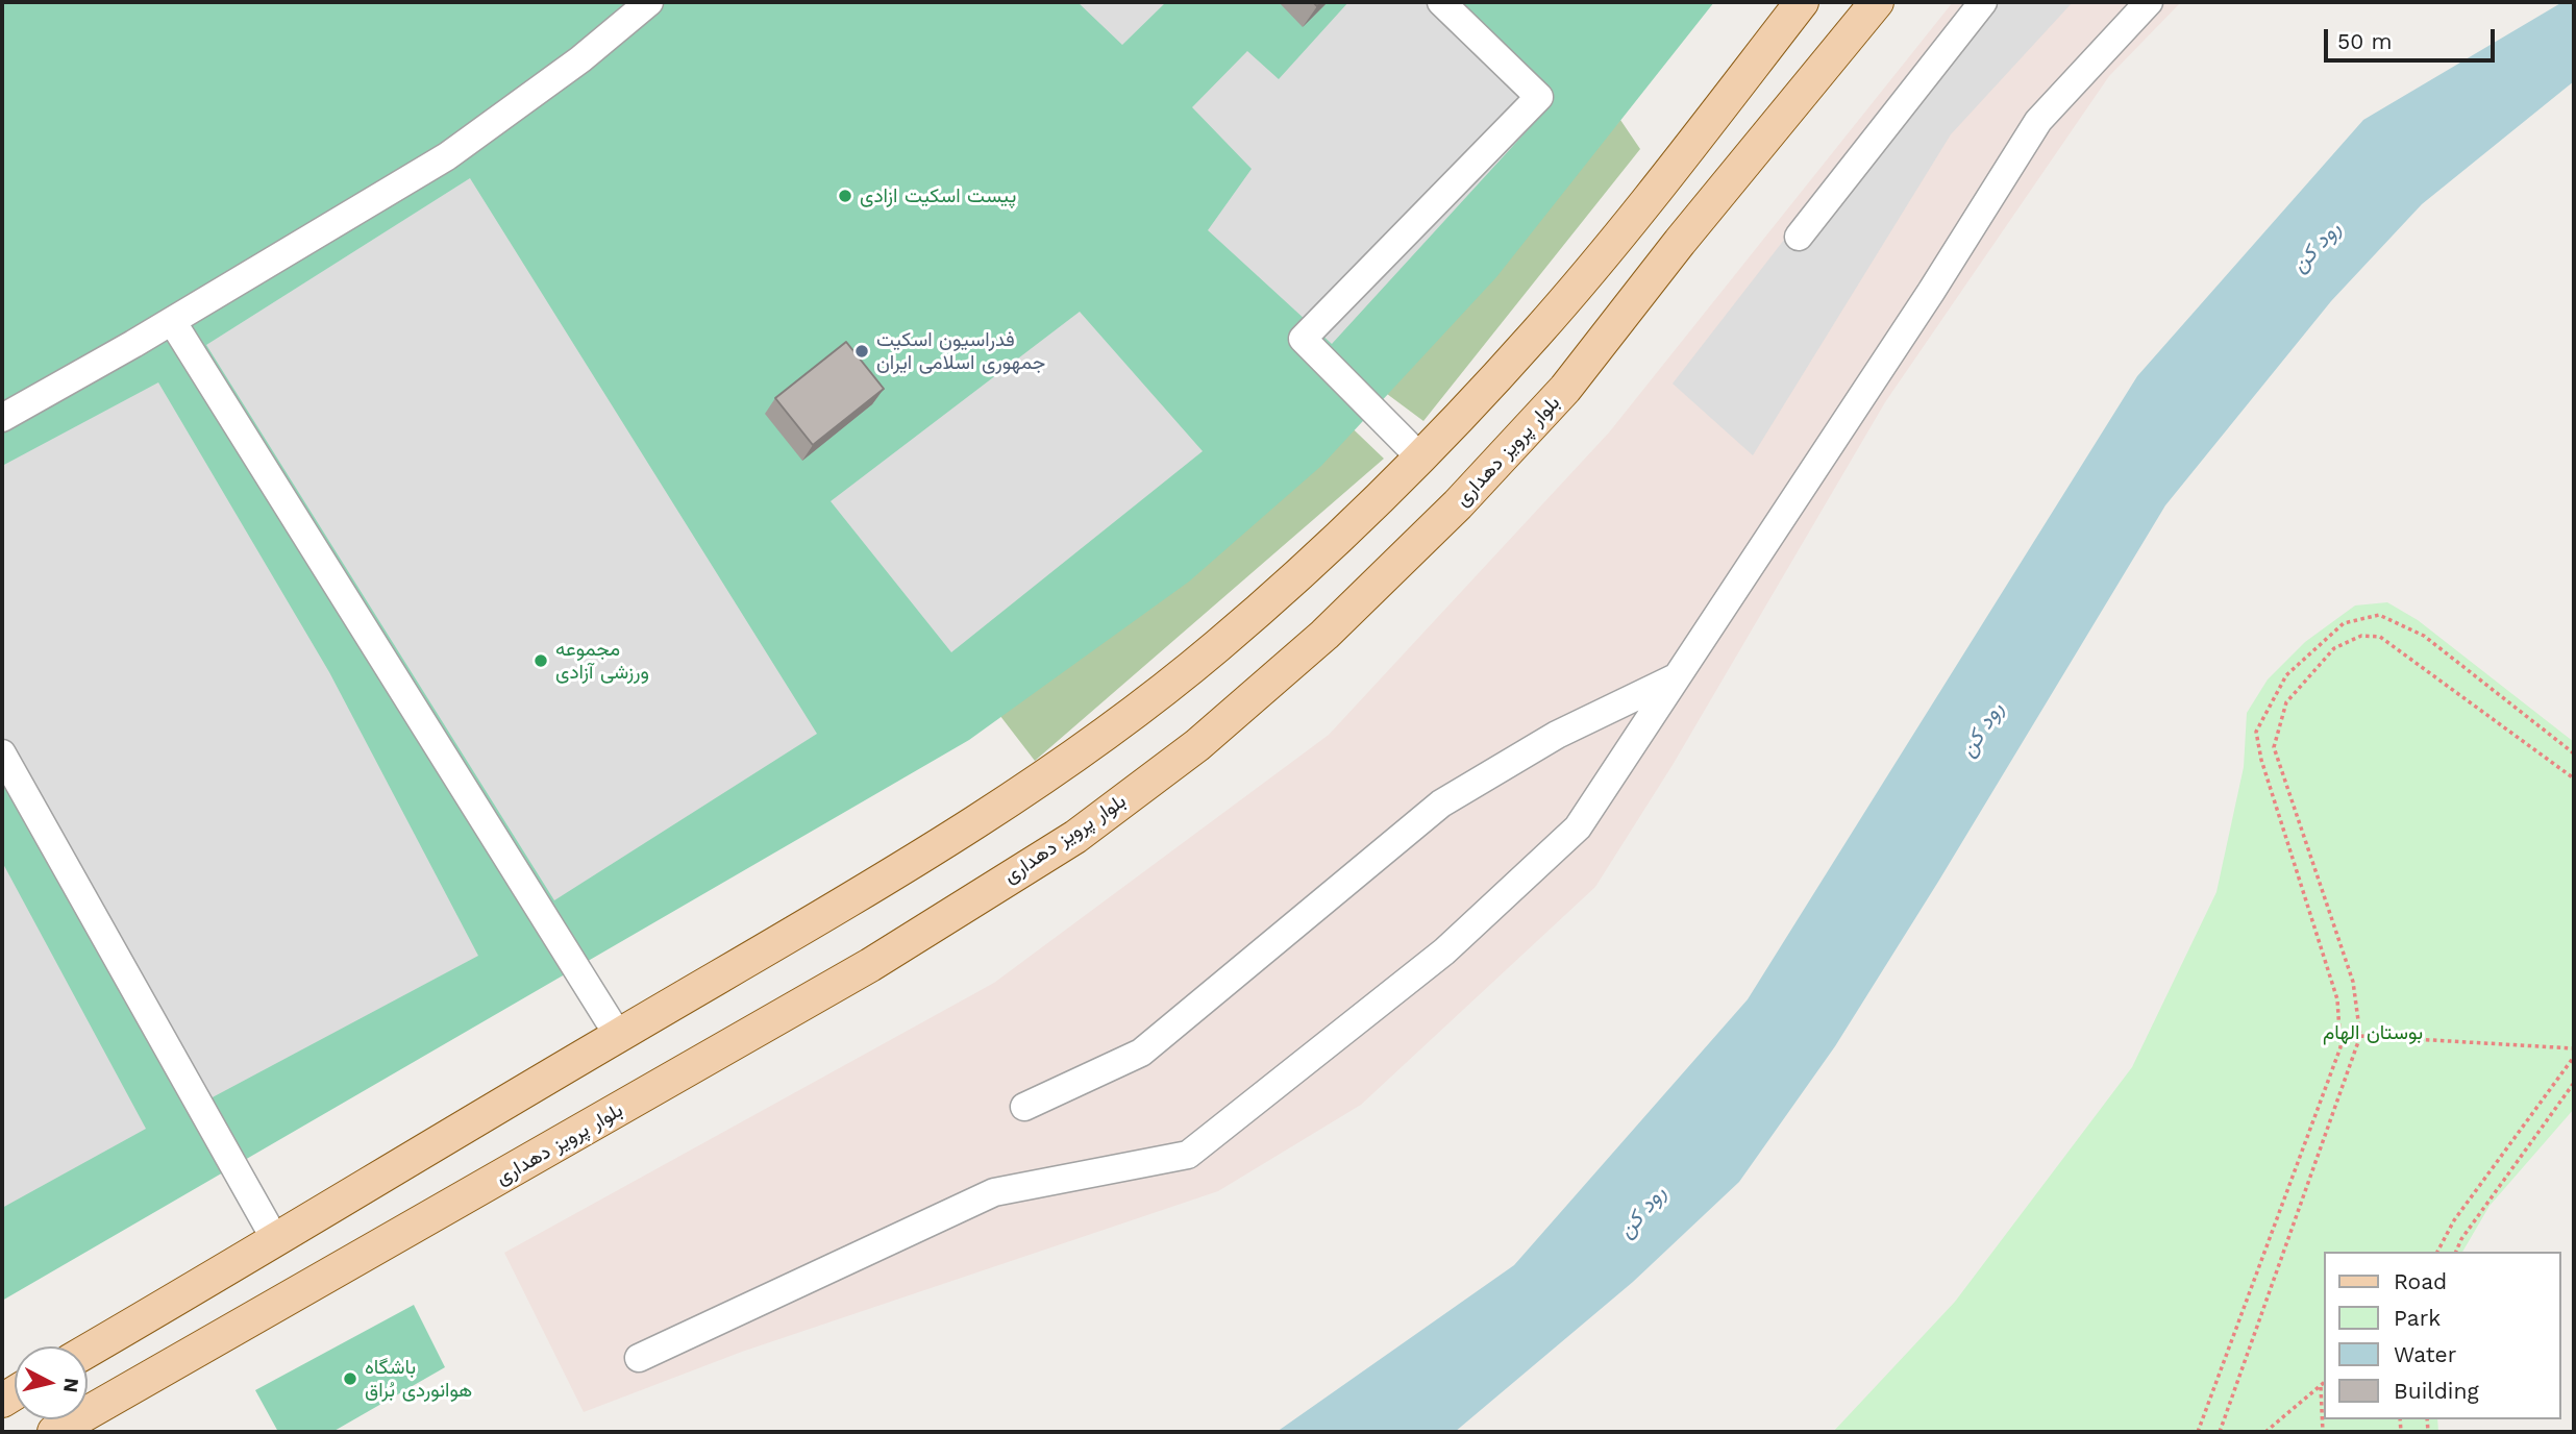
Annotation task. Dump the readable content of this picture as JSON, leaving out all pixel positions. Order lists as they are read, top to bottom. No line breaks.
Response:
{"streets":{"main road":["بلوار پرویز دهداری"]},"water":["رود کن"],"parks":["بوستان الهام"],"places":["پیست اسکیت ازادی","فدراسیون اسکیت جمهوری اسلامی ایران","مجموعه ورزشی آزادی","باشگاه هوانوردی بُراق"],"legend":["Road","Park","Water","Building"],"scale_bar":"50 m","north":"right"}
